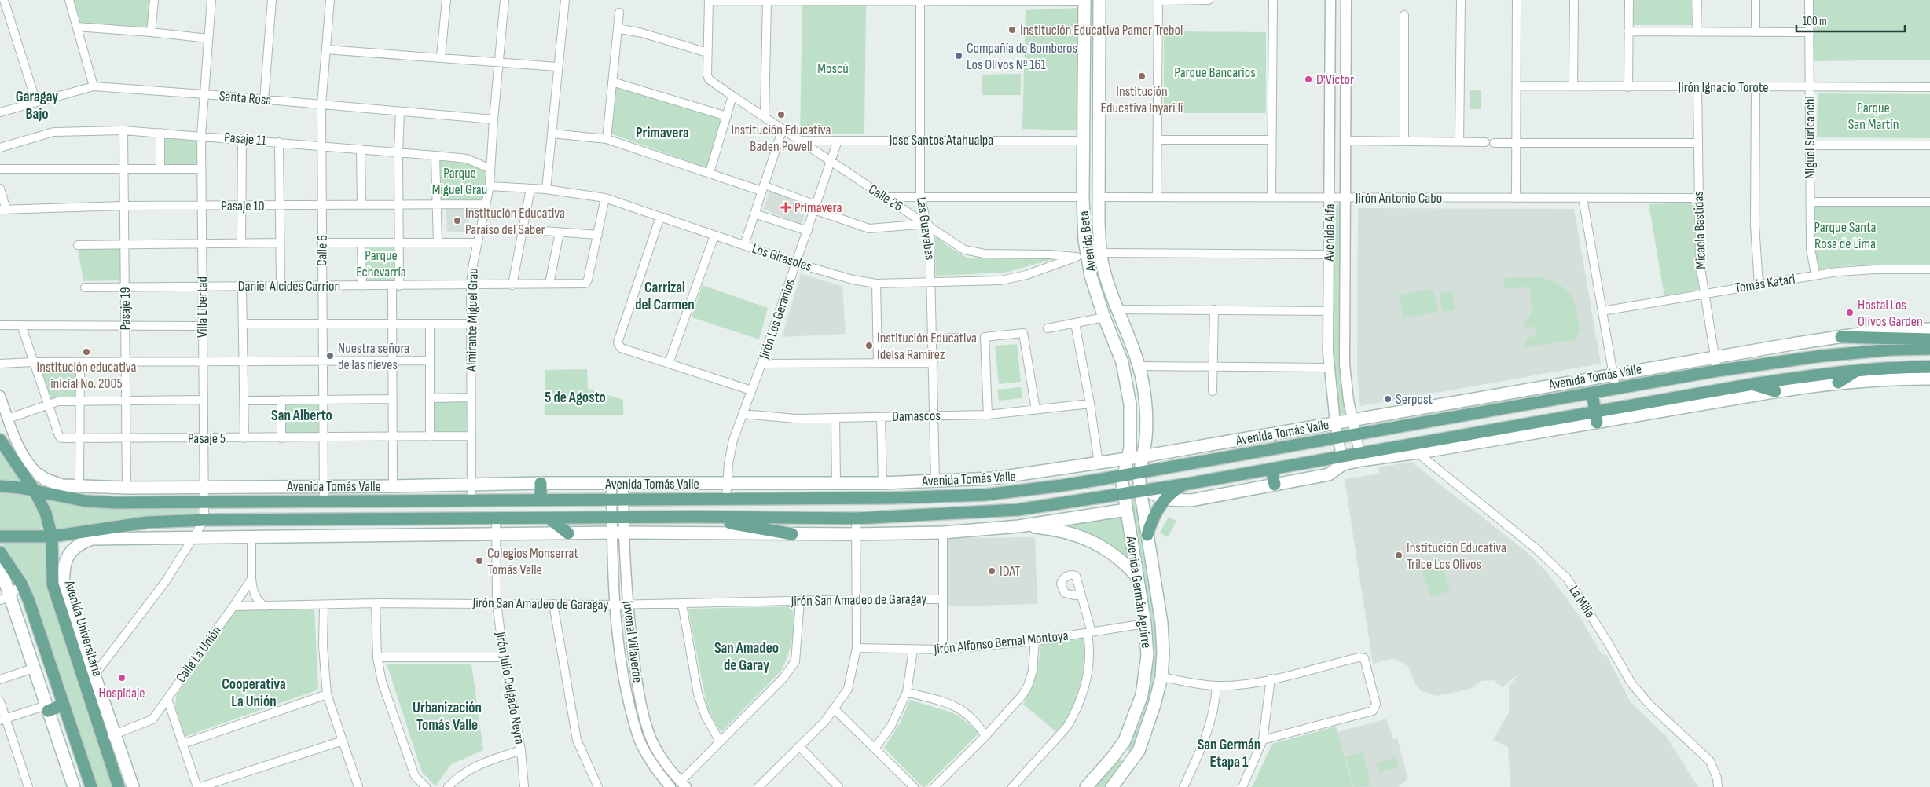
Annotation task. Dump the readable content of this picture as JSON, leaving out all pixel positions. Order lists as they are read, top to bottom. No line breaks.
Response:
{"streets":{"main road":["Avenida Beta","Avenida Tomás Valle","Avenida Germán Aguirre","Avenida Universitaria"],"street":["Jirón Ignacio Torote","Santa Rosa","Miguel Suricanchi","Pasaje 11","Jose Santos Atahualpa","Calle 26","Jirón Antonio Cabo","Pasaje 10","Las Guayabas","Micaela Bastidas","Avenida Alfa","Calle 6","Los Girasoles","Tomás Katari","Daniel Alcides Carrion","Villa Libertad","Pasaje 19","Jirón Los Geranios","Almirante Miguel Grau","Damascos","Pasaje 5","Jirón San Amadeo de Garagay","La Milla","Juvenal Villaverde","Jirón Alfonso Bernal Montoya","Calle La Unión","Jirón Julio Delgado Neyra"]},"crossings":[["Jirón Ignacio Torote","Miguel Suricanchi"],["Jirón Ignacio Torote","Micaela Bastidas"],["Santa Rosa","Calle 6"],["Santa Rosa","Villa Libertad"],["Santa Rosa","Almirante Miguel Grau"],["Miguel Suricanchi","Tomás Katari"],["Pasaje 11","Calle 6"],["Pasaje 11","Villa Libertad"],["Pasaje 11","Pasaje 19"],["Pasaje 11","Almirante Miguel Grau"],["Jose Santos Atahualpa","Calle 26"],["Jose Santos Atahualpa","Las Guayabas"],["Jose Santos Atahualpa","Avenida Beta"],["Jose Santos Atahualpa","Jirón Los Geranios"],["Calle 26","Las Guayabas"],["Calle 26","Avenida Beta"],["Calle 26","Los Girasoles"],["Calle 26","Jirón Los Geranios"],["Jirón Antonio Cabo","Micaela Bastidas"],["Jirón Antonio Cabo","Avenida Alfa"],["Jirón Antonio Cabo","Avenida Beta"],["Pasaje 10","Calle 6"],["Pasaje 10","Villa Libertad"],["Pasaje 10","Pasaje 19"],["Pasaje 10","Almirante Miguel Grau"],["Las Guayabas","Los Girasoles"],["Las Guayabas","Avenida Tomás Valle"],["Las Guayabas","Damascos"],["Micaela Bastidas","Tomás Katari"],["Micaela Bastidas","Avenida Tomás Valle"],["Avenida Alfa","Avenida Tomás Valle"],["Avenida Beta","Los Girasoles"],["Avenida Beta","Avenida Tomás Valle"],["Avenida Beta","Avenida Germán Aguirre"],["Calle 6","Daniel Alcides Carrion"],["Calle 6","Avenida Tomás Valle"],["Calle 6","Pasaje 5"],["Los Girasoles","Jirón Los Geranios"],["Los Girasoles","Almirante Miguel Grau"],["Daniel Alcides Carrion","Villa Libertad"],["Daniel Alcides Carrion","Pasaje 19"],["Daniel Alcides Carrion","Almirante Miguel Grau"],["Villa Libertad","Avenida Tomás Valle"],["Villa Libertad","Pasaje 5"],["Pasaje 19","Avenida Tomás Valle"],["Pasaje 19","Pasaje 5"],["Jirón Los Geranios","Avenida Tomás Valle"],["Jirón Los Geranios","Damascos"],["Almirante Miguel Grau","Avenida Tomás Valle"],["Almirante Miguel Grau","Pasaje 5"],["Avenida Tomás Valle","Avenida Germán Aguirre"],["Avenida Tomás Valle","Avenida Universitaria"],["Avenida Tomás Valle","Juvenal Villaverde"],["Avenida Germán Aguirre","Jirón Alfonso Bernal Montoya"],["Jirón San Amadeo de Garagay","Juvenal Villaverde"],["Jirón San Amadeo de Garagay","Calle La Unión"],["Jirón San Amadeo de Garagay","Jirón Julio Delgado Neyra"],["Avenida Universitaria","Calle La Unión"]],"districts":["Garagay Bajo","Primavera","Carrizal del Carmen","5 de Agosto","San Alberto","San Amadeo de Garay","Cooperativa La Unión","Urbanización Tomás Valle","San Germán Etapa 1"],"parks":["Moscú","Parque Bancarios","Parque San Martín","Parque Miguel Grau","Parque Santa Rosa de Lima","Parque Echevarría"],"places":{"other":["Institución Educativa Pamer Trebol","Compañía de Bomberos Los Olivos Nº 161","Institución Educativa Inyari Ii","D'Víctor","Institución Educativa Baden Powell","Institución Educativa Paraíso del Saber","Hostal Los Olivos Garden","Institución Educativa Idelsa Ramirez","Institución educativa inicial No. 2005","Nuestra señora de las nieves","Serpost","Institución Educativa Trilce Los Olivos","Colegios Monserrat Tomás Valle","IDAT","Hospidaje"],"health":["Primavera"]},"scale_bar":"100 m"}
